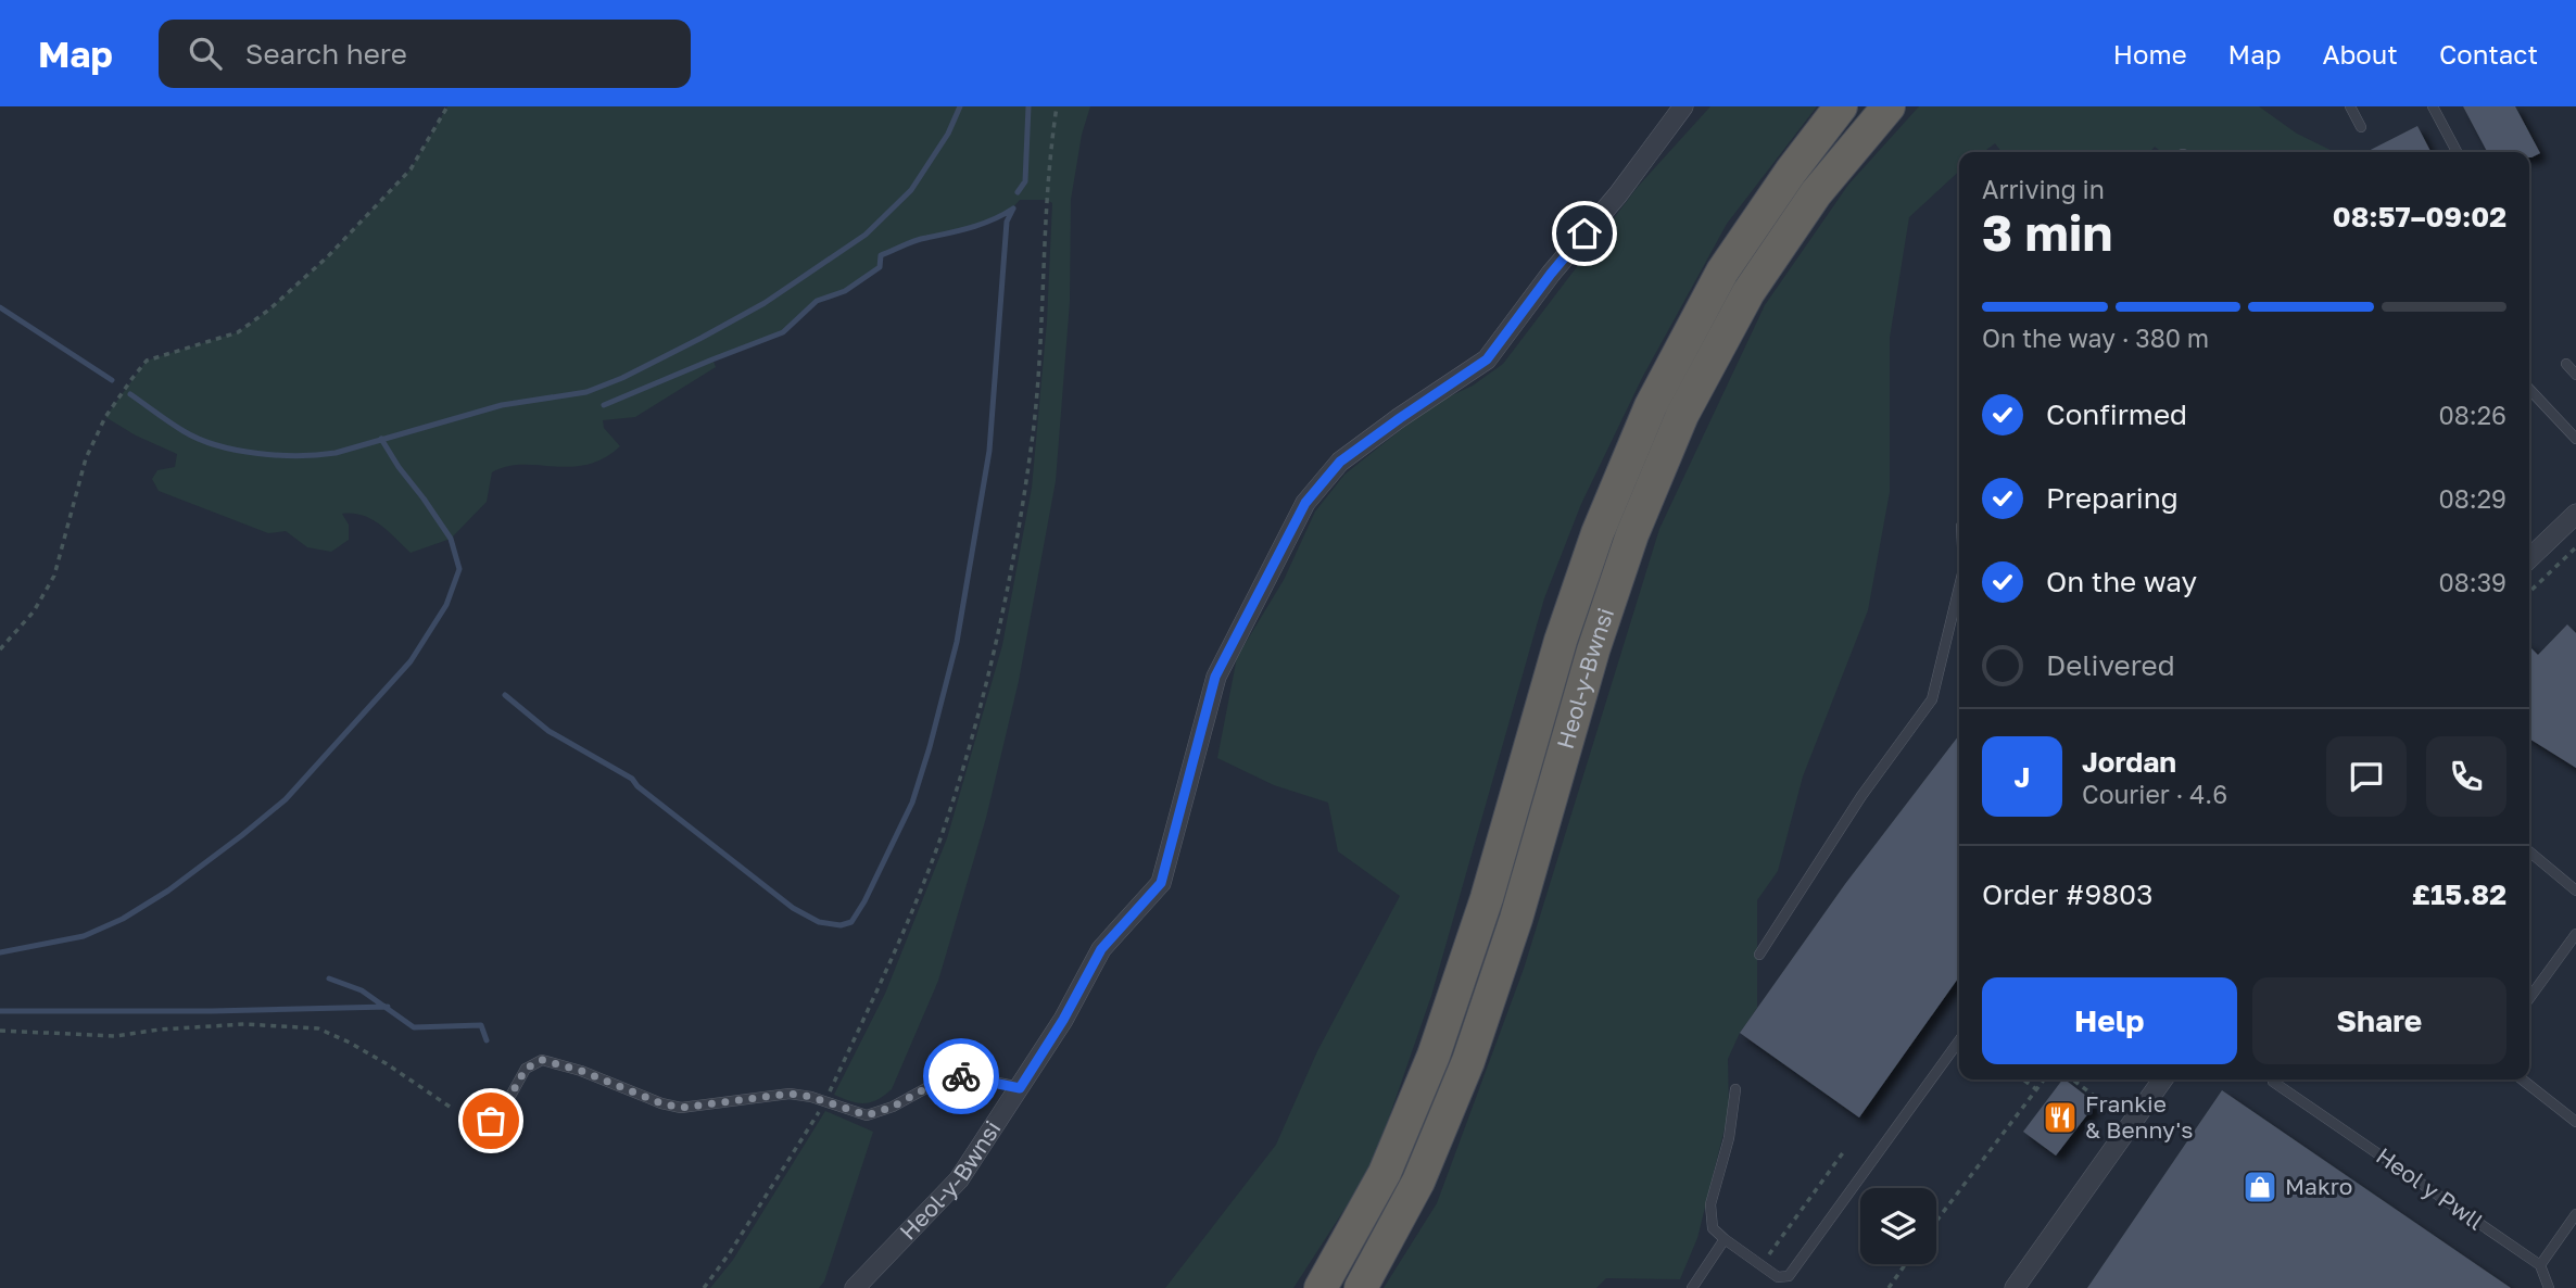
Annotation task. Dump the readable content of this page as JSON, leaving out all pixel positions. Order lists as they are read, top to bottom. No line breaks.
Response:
{"streets":{"highway":["Heol-y-Bwnsi"],"lane":["Heol y Pwll"]},"places":{"restaurant":["Frankie & Benny's"],"shop":["Makro"]},"page":{"header":"Map","search":"Search here","nav":["Home","Map","About","Contact"],"heading":["3 min","Arriving in","08:57–09:02"],"panel":["Jordan","Courier · 4.6","Order #9803","£15.82"],"bar":"On the way · 380 m","list":[["Confirmed","08:26"],["Preparing","08:29"],["On the way","08:39"],"Delivered"],"round":"J","buttons":["Help","Share"]}}
